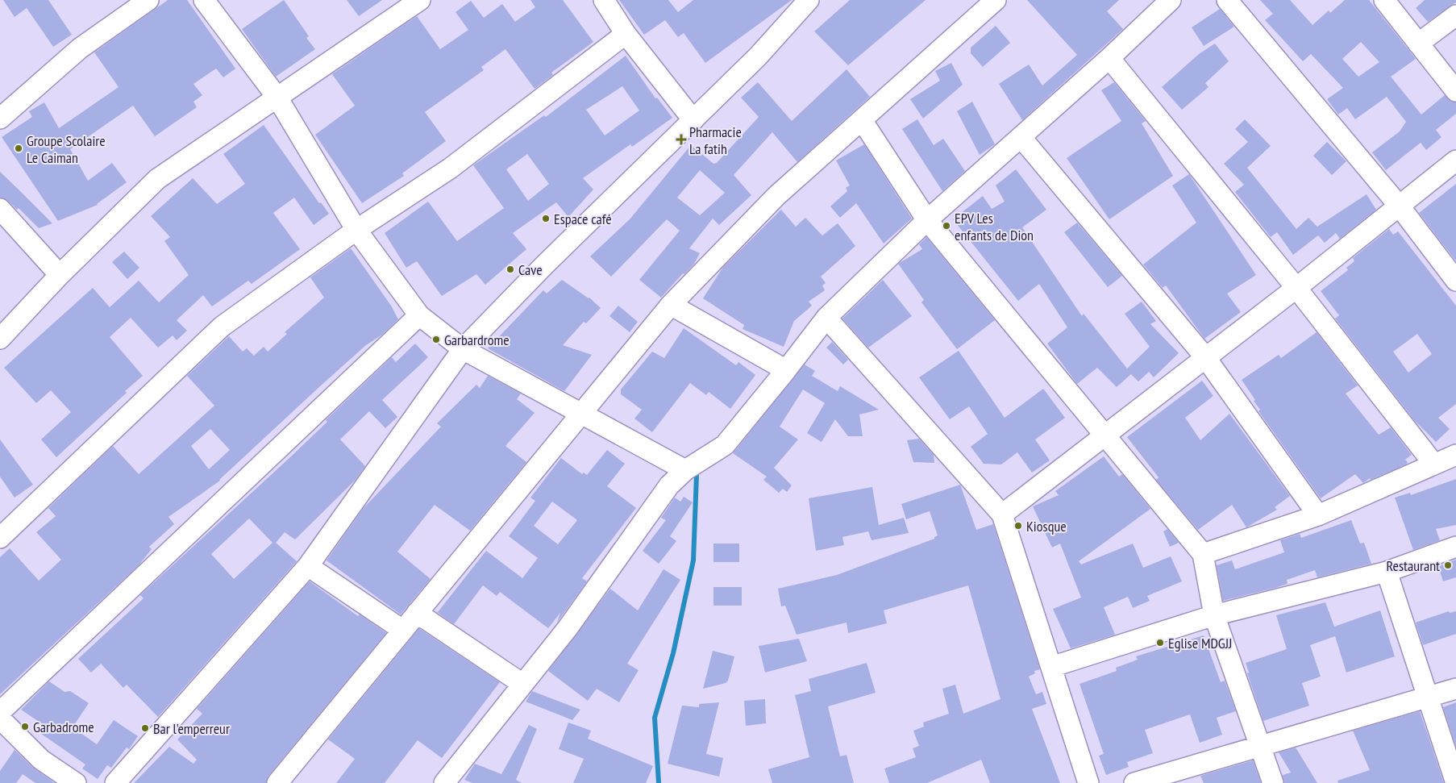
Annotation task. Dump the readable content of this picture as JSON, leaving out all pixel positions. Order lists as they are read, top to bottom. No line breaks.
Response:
{"places":{"health":["Pharmacie La fatih"],"other":["Groupe Scolaire Le Caiman","Espace café","EPV Les enfants de Dion","Cave","Garbardrome","Kiosque","Restaurant","Eglise MDGJJ","Garbadrome","Bar l'emperreur"]}}
